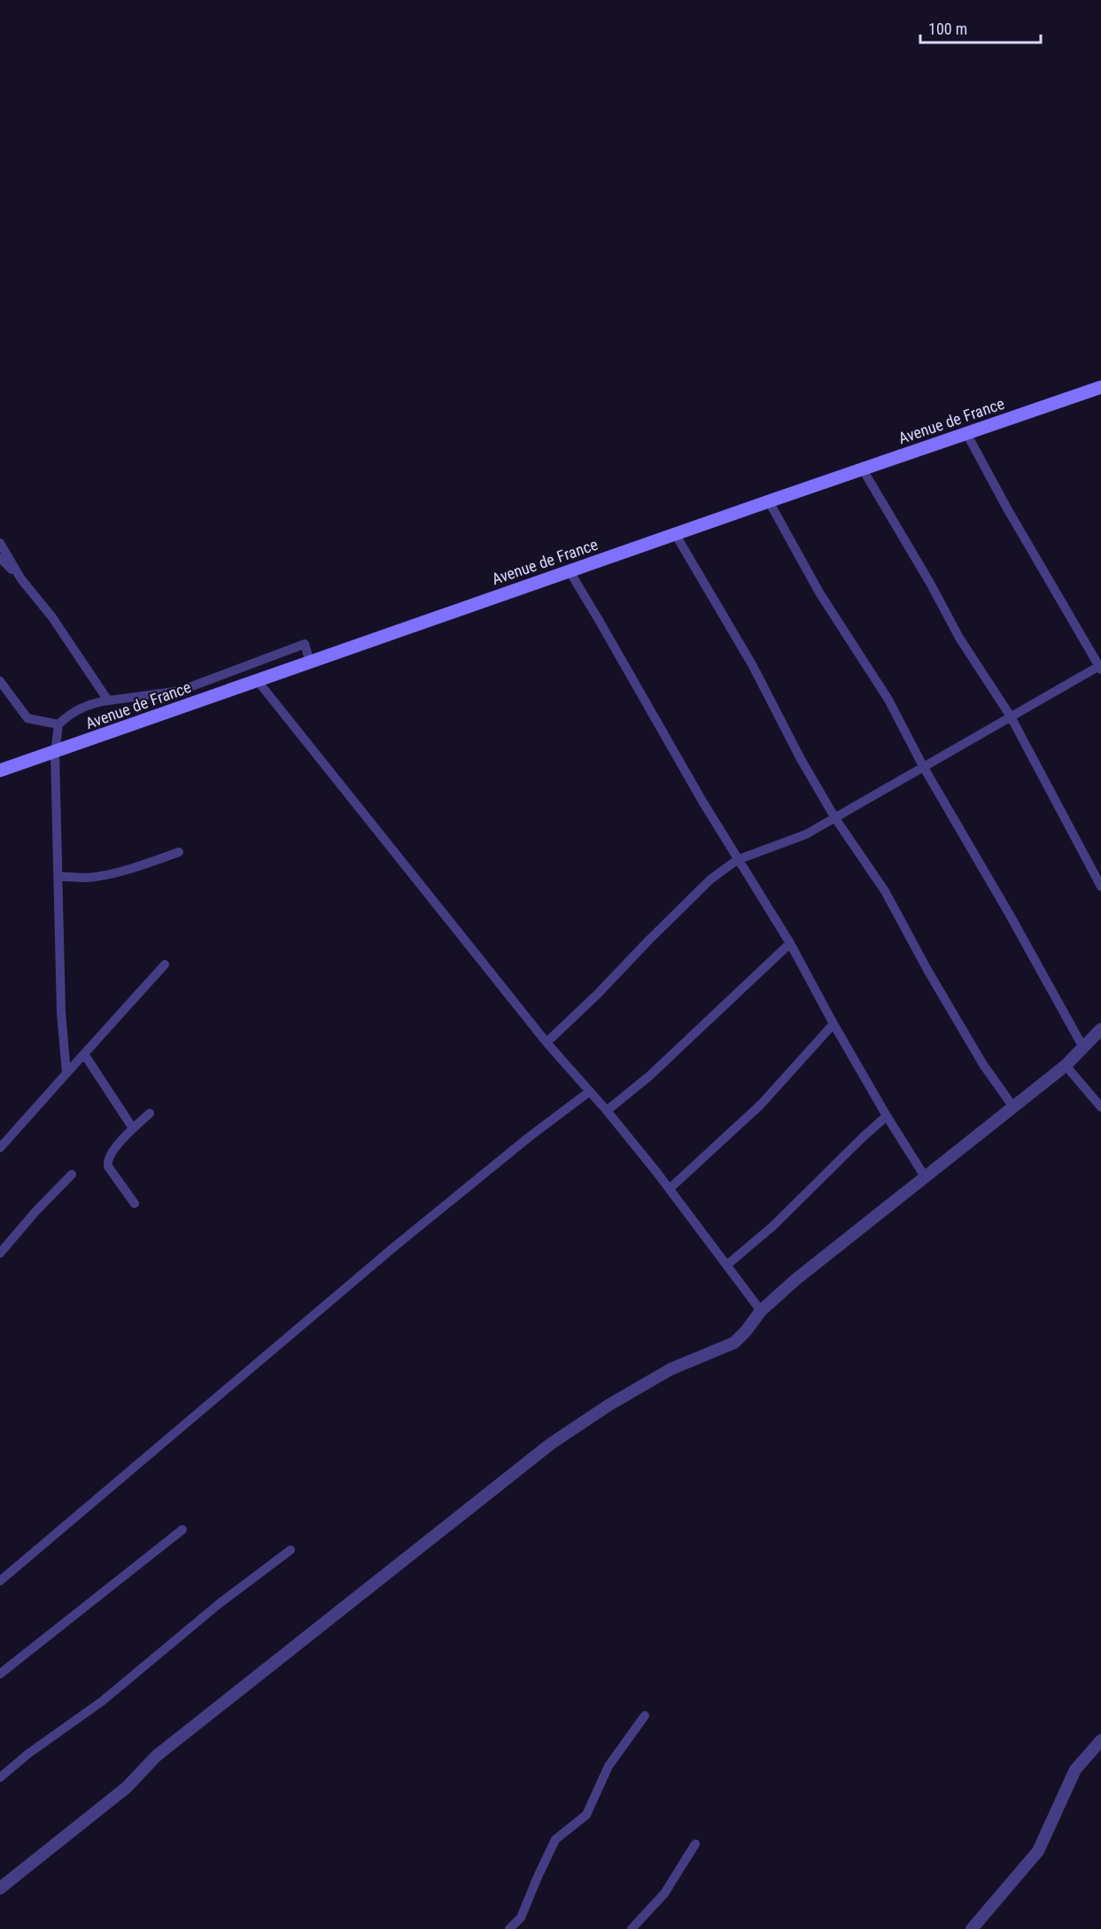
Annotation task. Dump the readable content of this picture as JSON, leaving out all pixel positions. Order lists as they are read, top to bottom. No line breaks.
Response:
{"streets":{"main road":["Avenue de France"]},"scale_bar":"100 m"}
